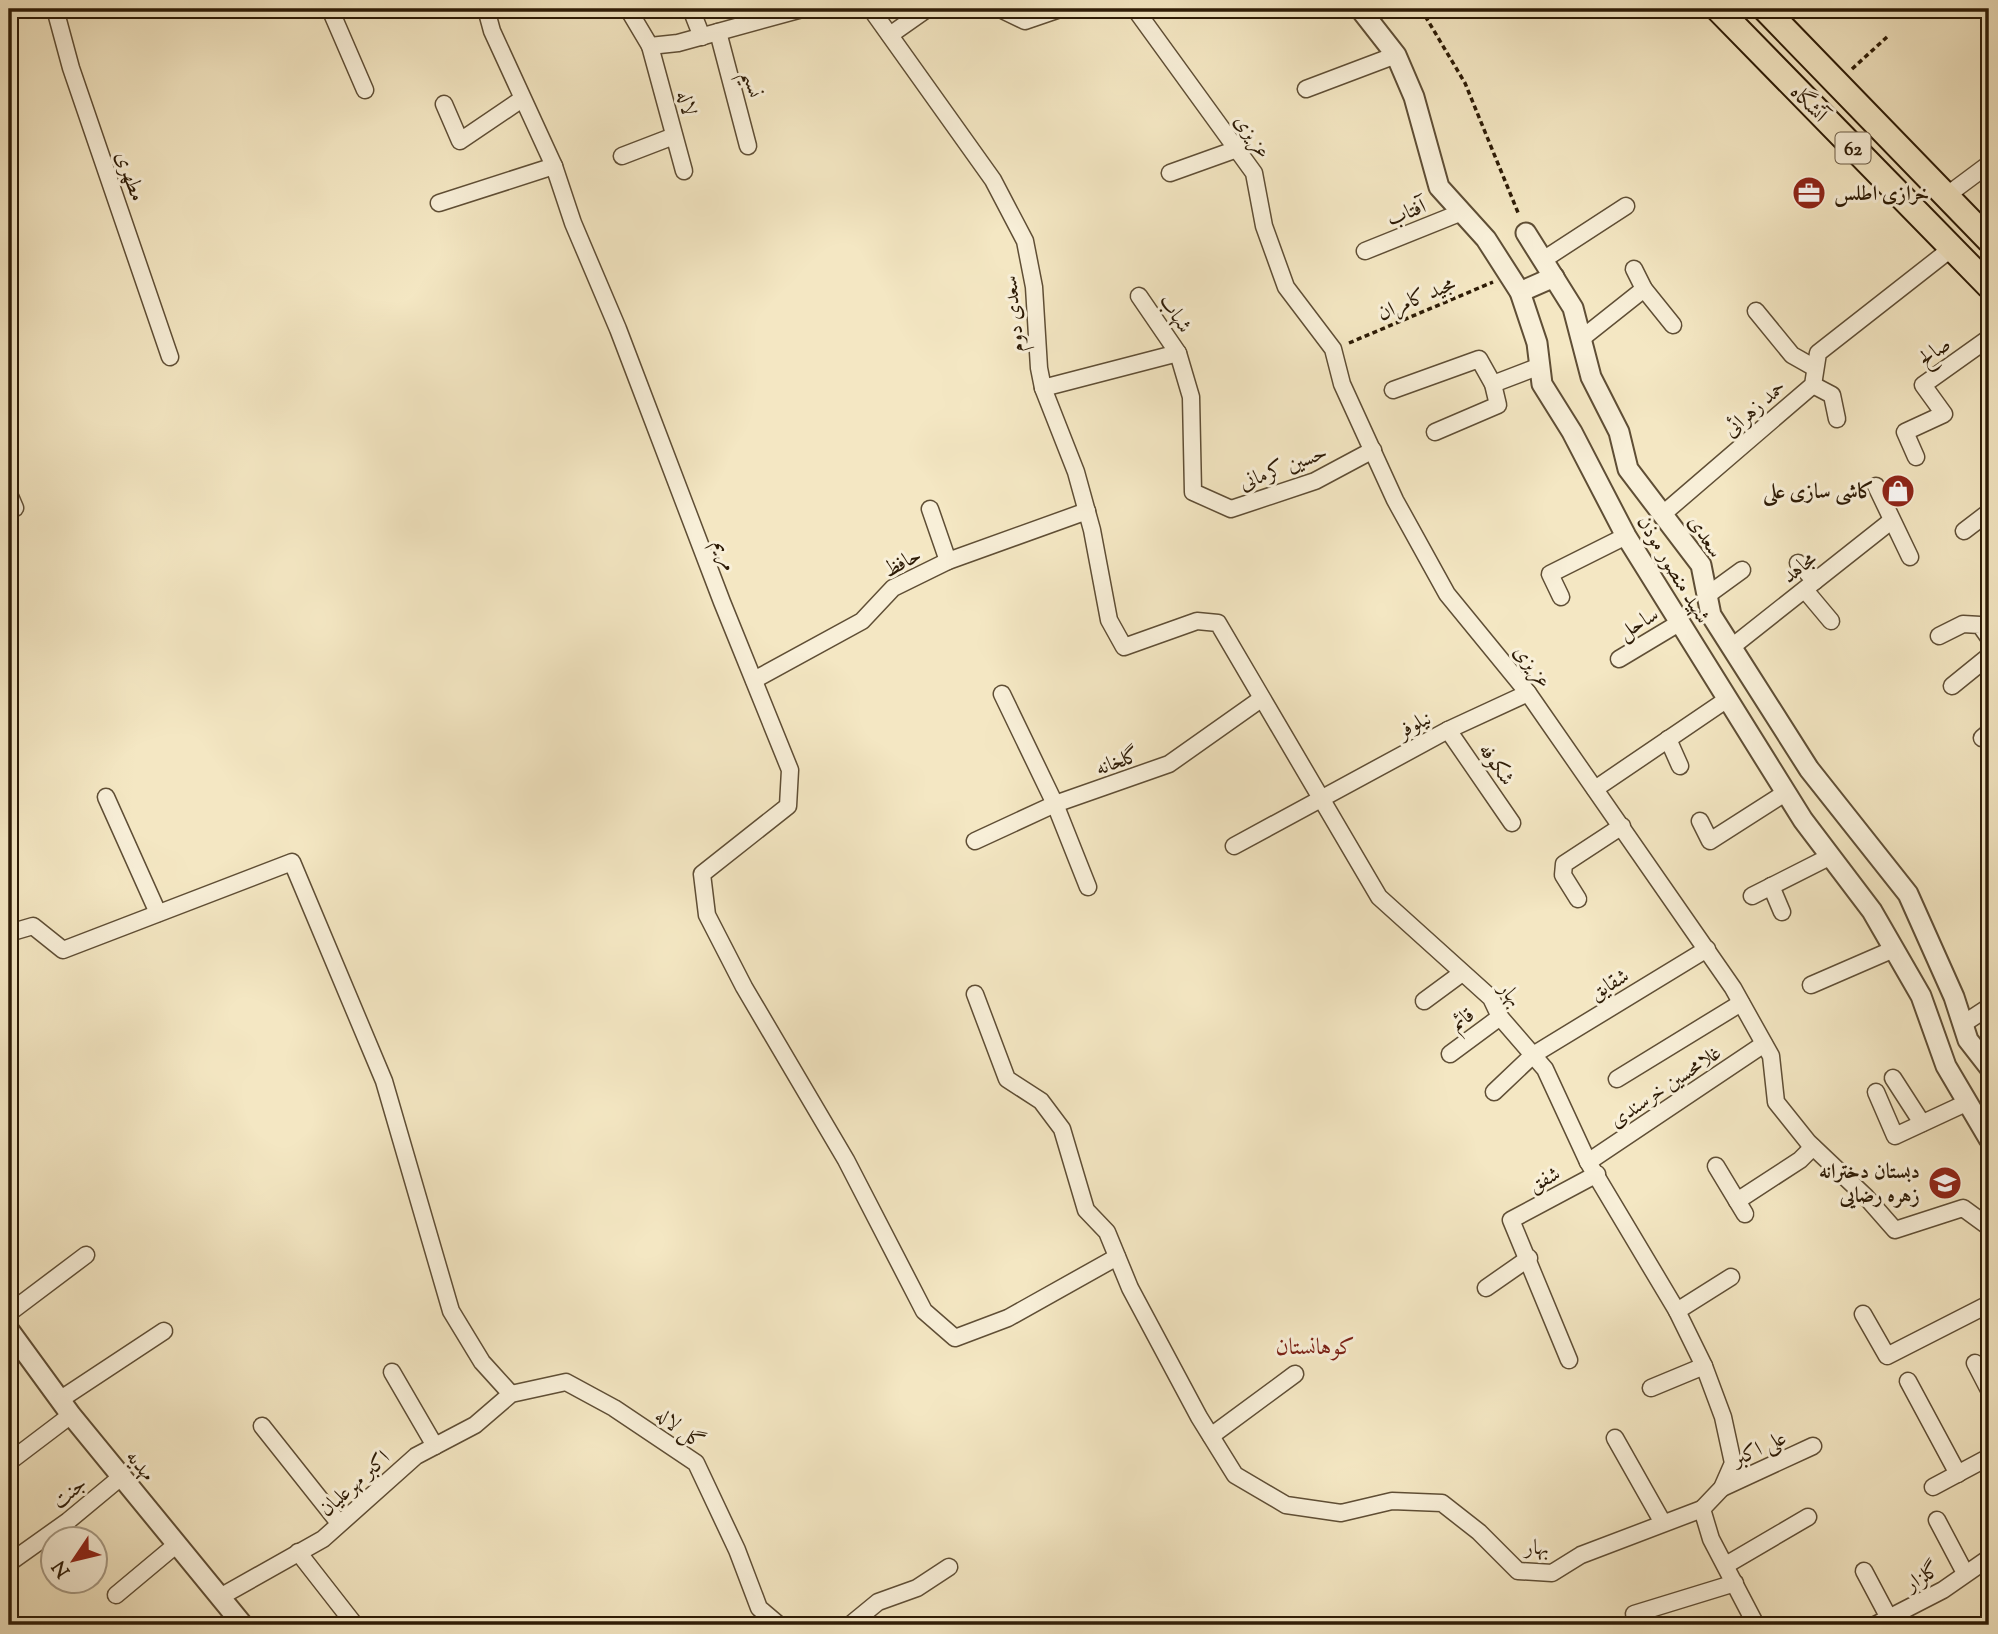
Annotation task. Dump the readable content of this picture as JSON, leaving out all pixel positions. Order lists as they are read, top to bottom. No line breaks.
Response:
{"streets":{"main road":["آتشگاه","62"],"street":["نسیم","لاله","عزیزی","مطهری","آفتاب","شهاب","سعدی دوم","صالح","حمد زهرائی","حسین کرمانی","سعدی","مریم","حافظ","مجاهد","شهید منصور موذن","ساحل","نیلوفر","گلخانه","شکوفه","شقایق","بهار","قائم","غلامحسین خرسندی","شفق","گل لاله","علی اکبر","مهدیه","اکبر مهرعلیان","جنت","گلزار"],"path":["مجید کامران"]},"crossings":[["آتشگاه","حمد زهرائی"],["عزیزی","مجید کامران"],["عزیزی","حسین کرمانی"],["عزیزی","نیلوفر"],["عزیزی","شقایق"],["عزیزی","غلامحسین خرسندی"],["آفتاب","شهید منصور موذن"],["مجید کامران","شهید منصور موذن"],["شهاب","حسین کرمانی"],["سعدی دوم","حافظ"],["سعدی دوم","بهار"],["حمد زهرائی","سعدی"],["سعدی","مجاهد"],["مریم","حافظ"],["مریم","بهار"],["شهید منصور موذن","ساحل"],["نیلوفر","شکوفه"],["نیلوفر","بهار"],["گلخانه","بهار"],["شقایق","بهار"],["بهار","قائم"],["بهار","غلامحسین خرسندی"],["بهار","شفق"],["بهار","علی اکبر"],["غلامحسین خرسندی","شفق"],["گل لاله","اکبر مهرعلیان"],["مهدیه","اکبر مهرعلیان"],["مهدیه","جنت"]],"districts":["کوهانستان"],"places":{"office":["خرازی اطلس"],"shop":["کاشی سازی علی"],"school or university":["دبستان دخترانه زهره رضایی"]},"north":"bottom left"}
